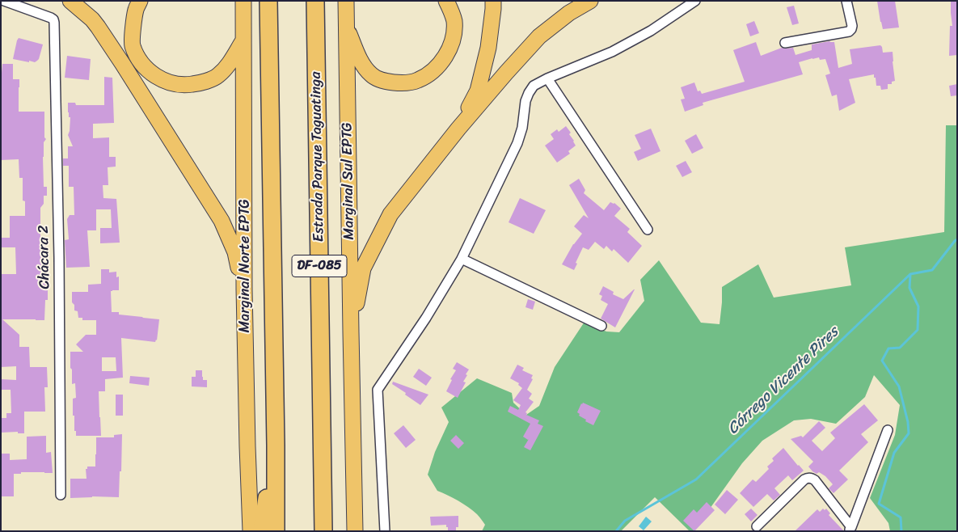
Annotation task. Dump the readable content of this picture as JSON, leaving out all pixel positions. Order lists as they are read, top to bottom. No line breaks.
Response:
{"streets":{"highway":["Estrada Parque Taguatinga","DF-085"],"main road":["Marginal Sul EPTG","Marginal Norte EPTG"],"street":["Chácara 2"]},"water":["Córrego Vicente Pires"]}
